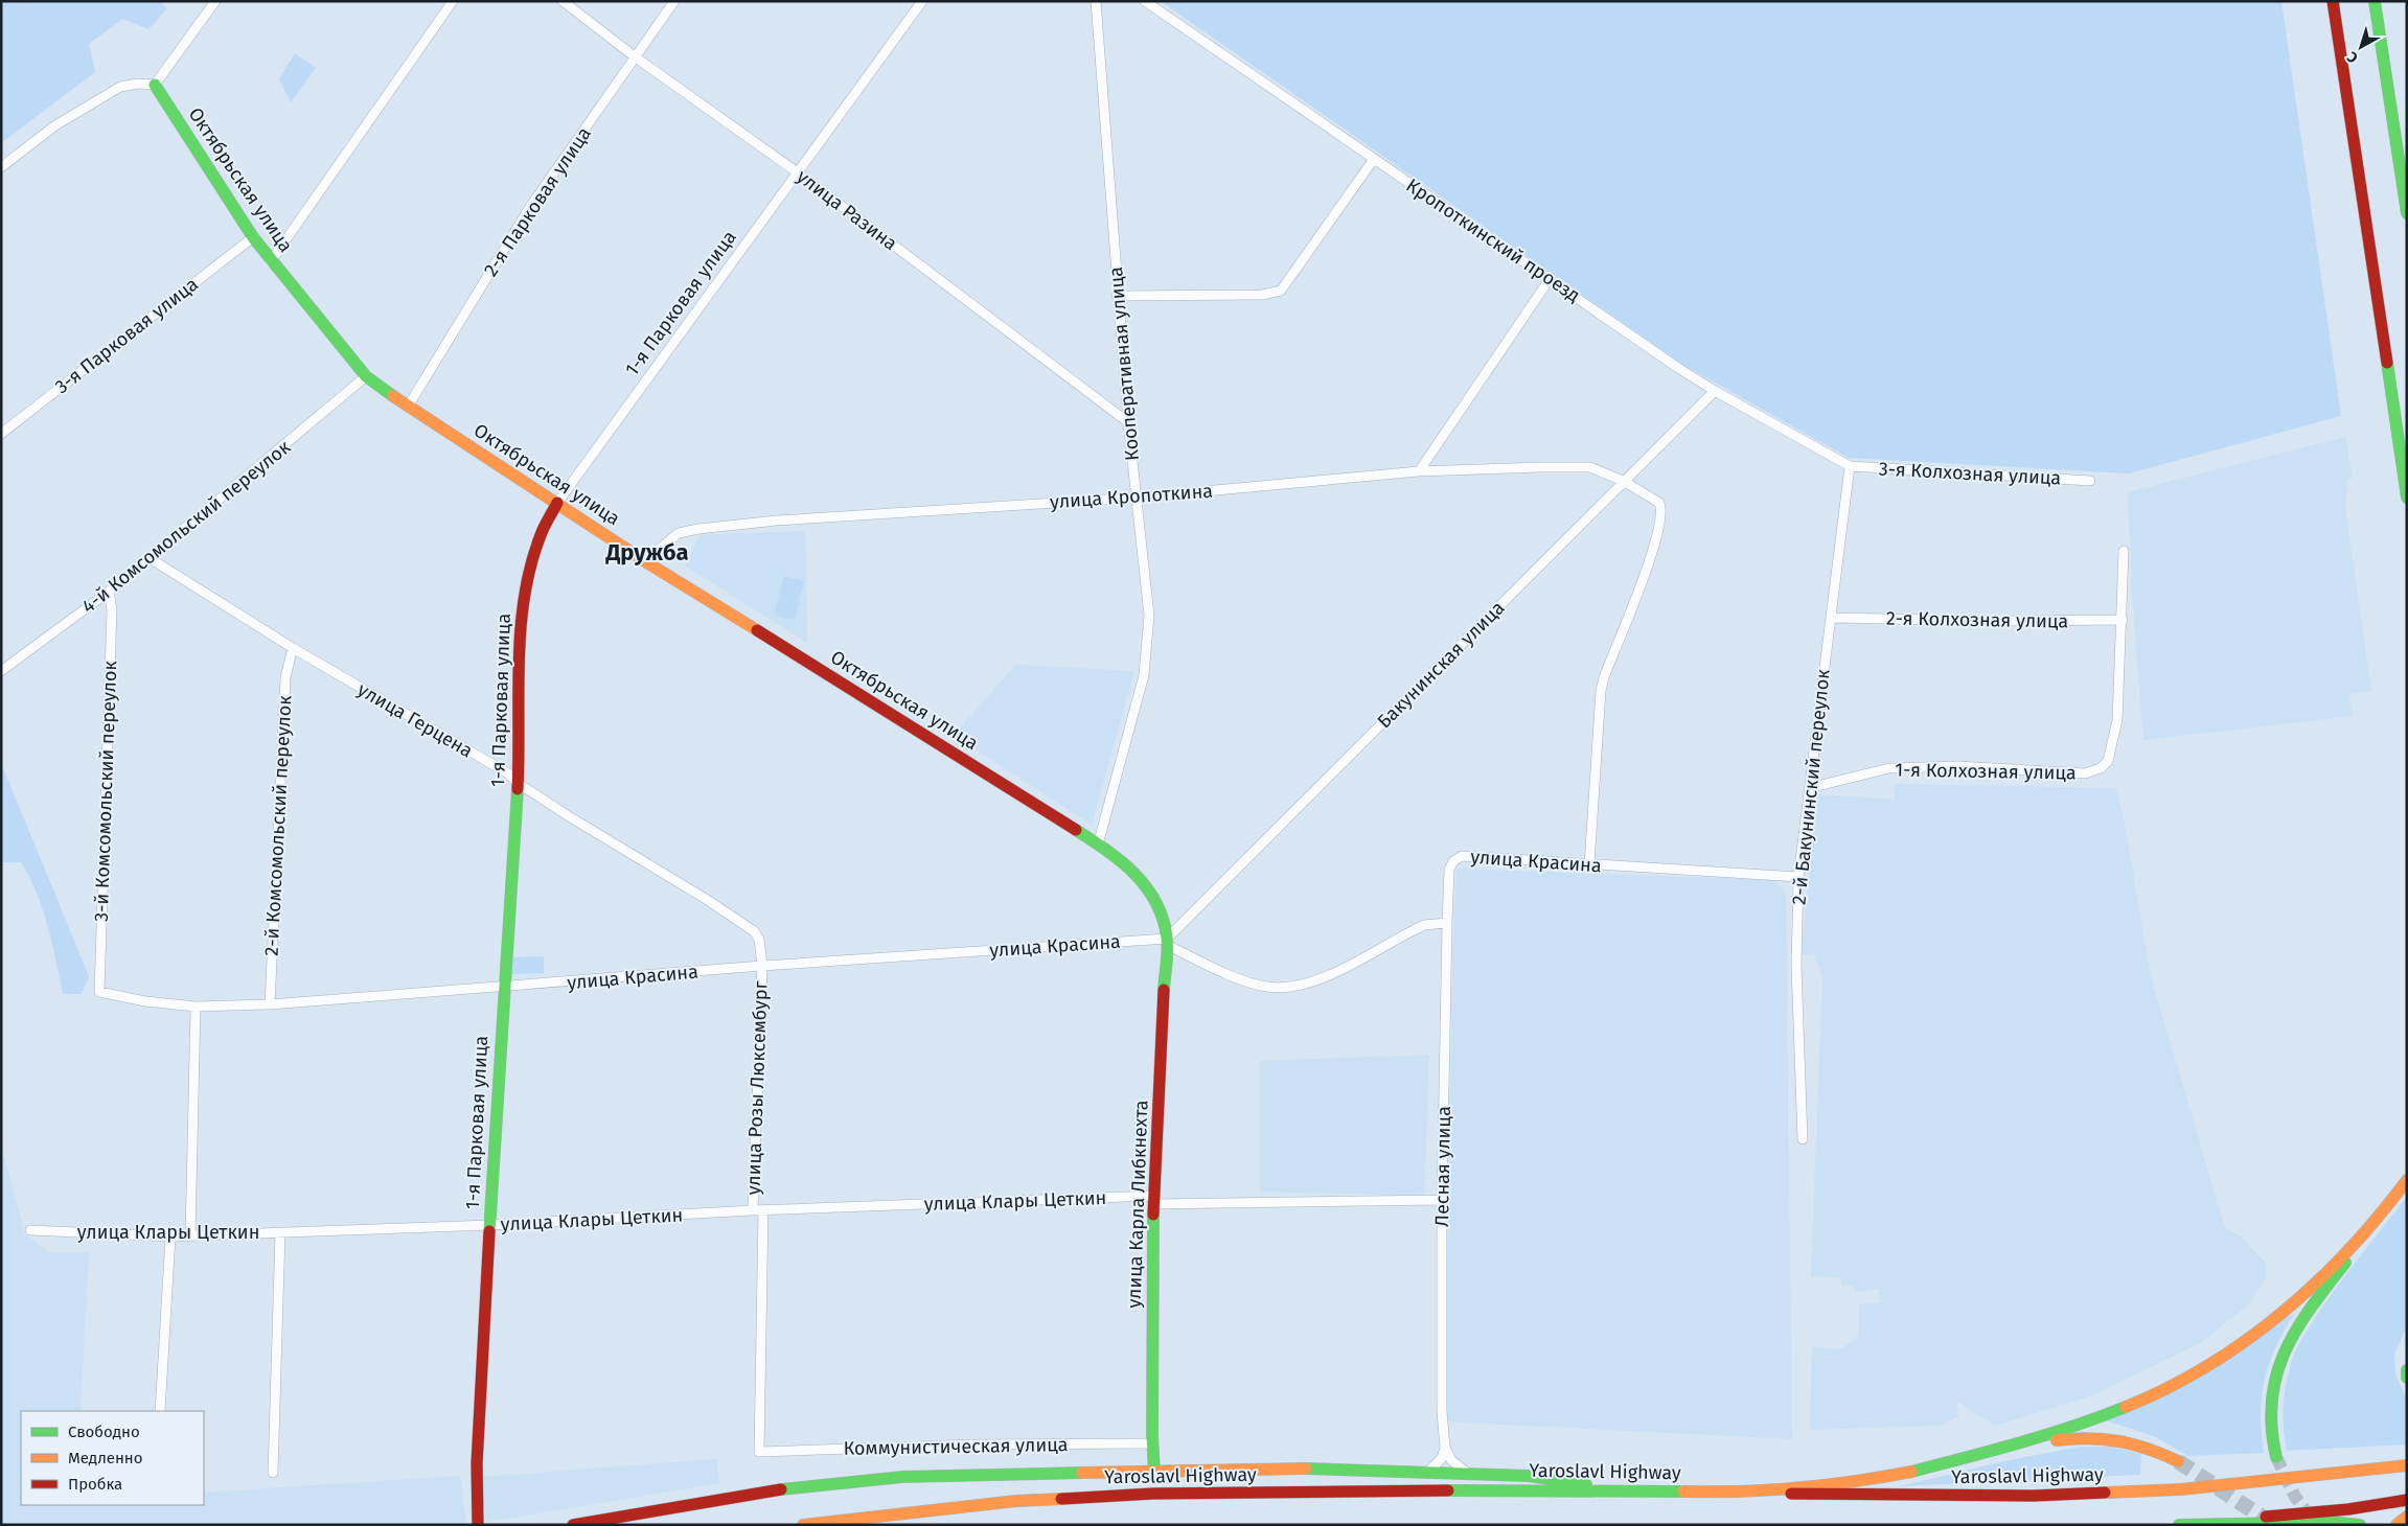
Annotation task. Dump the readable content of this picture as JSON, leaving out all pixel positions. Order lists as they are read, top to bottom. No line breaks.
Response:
{"streets":{"main road":["Октябрьская улица","1-я Парковая улица","улица Карла Либкнехта","Yaroslavl Highway"],"street":["2-я Парковая улица","улица Разина","Кропоткинский проезд","3-я Парковая улица","Кооперативная улица","3-я Колхозная улица","улица Кропоткина","4-й Комсомольский переулок","2-я Колхозная улица","Бакунинская улица","улица Герцена","1-я Колхозная улица","2-й Бакунинский переулок","3-й Комсомольский переулок","2-й Комсомольский переулок","улица Красина","улица Розы Люксембург","Лесная улица","улица Клары Цеткин","Коммунистическая улица"]},"crossings":[["Октябрьская улица","2-я Парковая улица"],["Октябрьская улица","1-я Парковая улица"],["Октябрьская улица","3-я Парковая улица"],["Октябрьская улица","Кооперативная улица"],["Октябрьская улица","улица Кропоткина"],["Октябрьская улица","4-й Комсомольский переулок"],["Октябрьская улица","Бакунинская улица"],["Октябрьская улица","улица Красина"],["Октябрьская улица","улица Карла Либкнехта"],["2-я Парковая улица","улица Разина"],["улица Разина","1-я Парковая улица"],["улица Разина","Кооперативная улица"],["Кропоткинский проезд","3-я Колхозная улица"],["Кропоткинский проезд","Бакунинская улица"],["Кропоткинский проезд","2-й Бакунинский переулок"],["1-я Парковая улица","улица Герцена"],["1-я Парковая улица","улица Красина"],["1-я Парковая улица","улица Клары Цеткин"],["Кооперативная улица","улица Кропоткина"],["3-я Колхозная улица","2-й Бакунинский переулок"],["улица Кропоткина","Бакунинская улица"],["улица Кропоткина","улица Красина"],["4-й Комсомольский переулок","улица Герцена"],["4-й Комсомольский переулок","3-й Комсомольский переулок"],["2-я Колхозная улица","1-я Колхозная улица"],["2-я Колхозная улица","2-й Бакунинский переулок"],["Бакунинская улица","улица Красина"],["Бакунинская улица","улица Карла Либкнехта"],["улица Герцена","2-й Комсомольский переулок"],["улица Герцена","улица Красина"],["улица Герцена","улица Розы Люксембург"],["1-я Колхозная улица","2-й Бакунинский переулок"],["2-й Бакунинский переулок","улица Красина"],["3-й Комсомольский переулок","улица Красина"],["2-й Комсомольский переулок","улица Красина"],["улица Красина","улица Розы Люксембург"],["улица Красина","Лесная улица"],["улица Красина","улица Карла Либкнехта"],["улица Розы Люксембург","улица Клары Цеткин"],["улица Розы Люксембург","Коммунистическая улица"],["Лесная улица","улица Клары Цеткин"],["улица Клары Цеткин","улица Карла Либкнехта"],["улица Карла Либкнехта","Коммунистическая улица"]],"districts":["Дружба"],"legend":["Свободно","Медленно","Пробка"],"north":"bottom left"}
